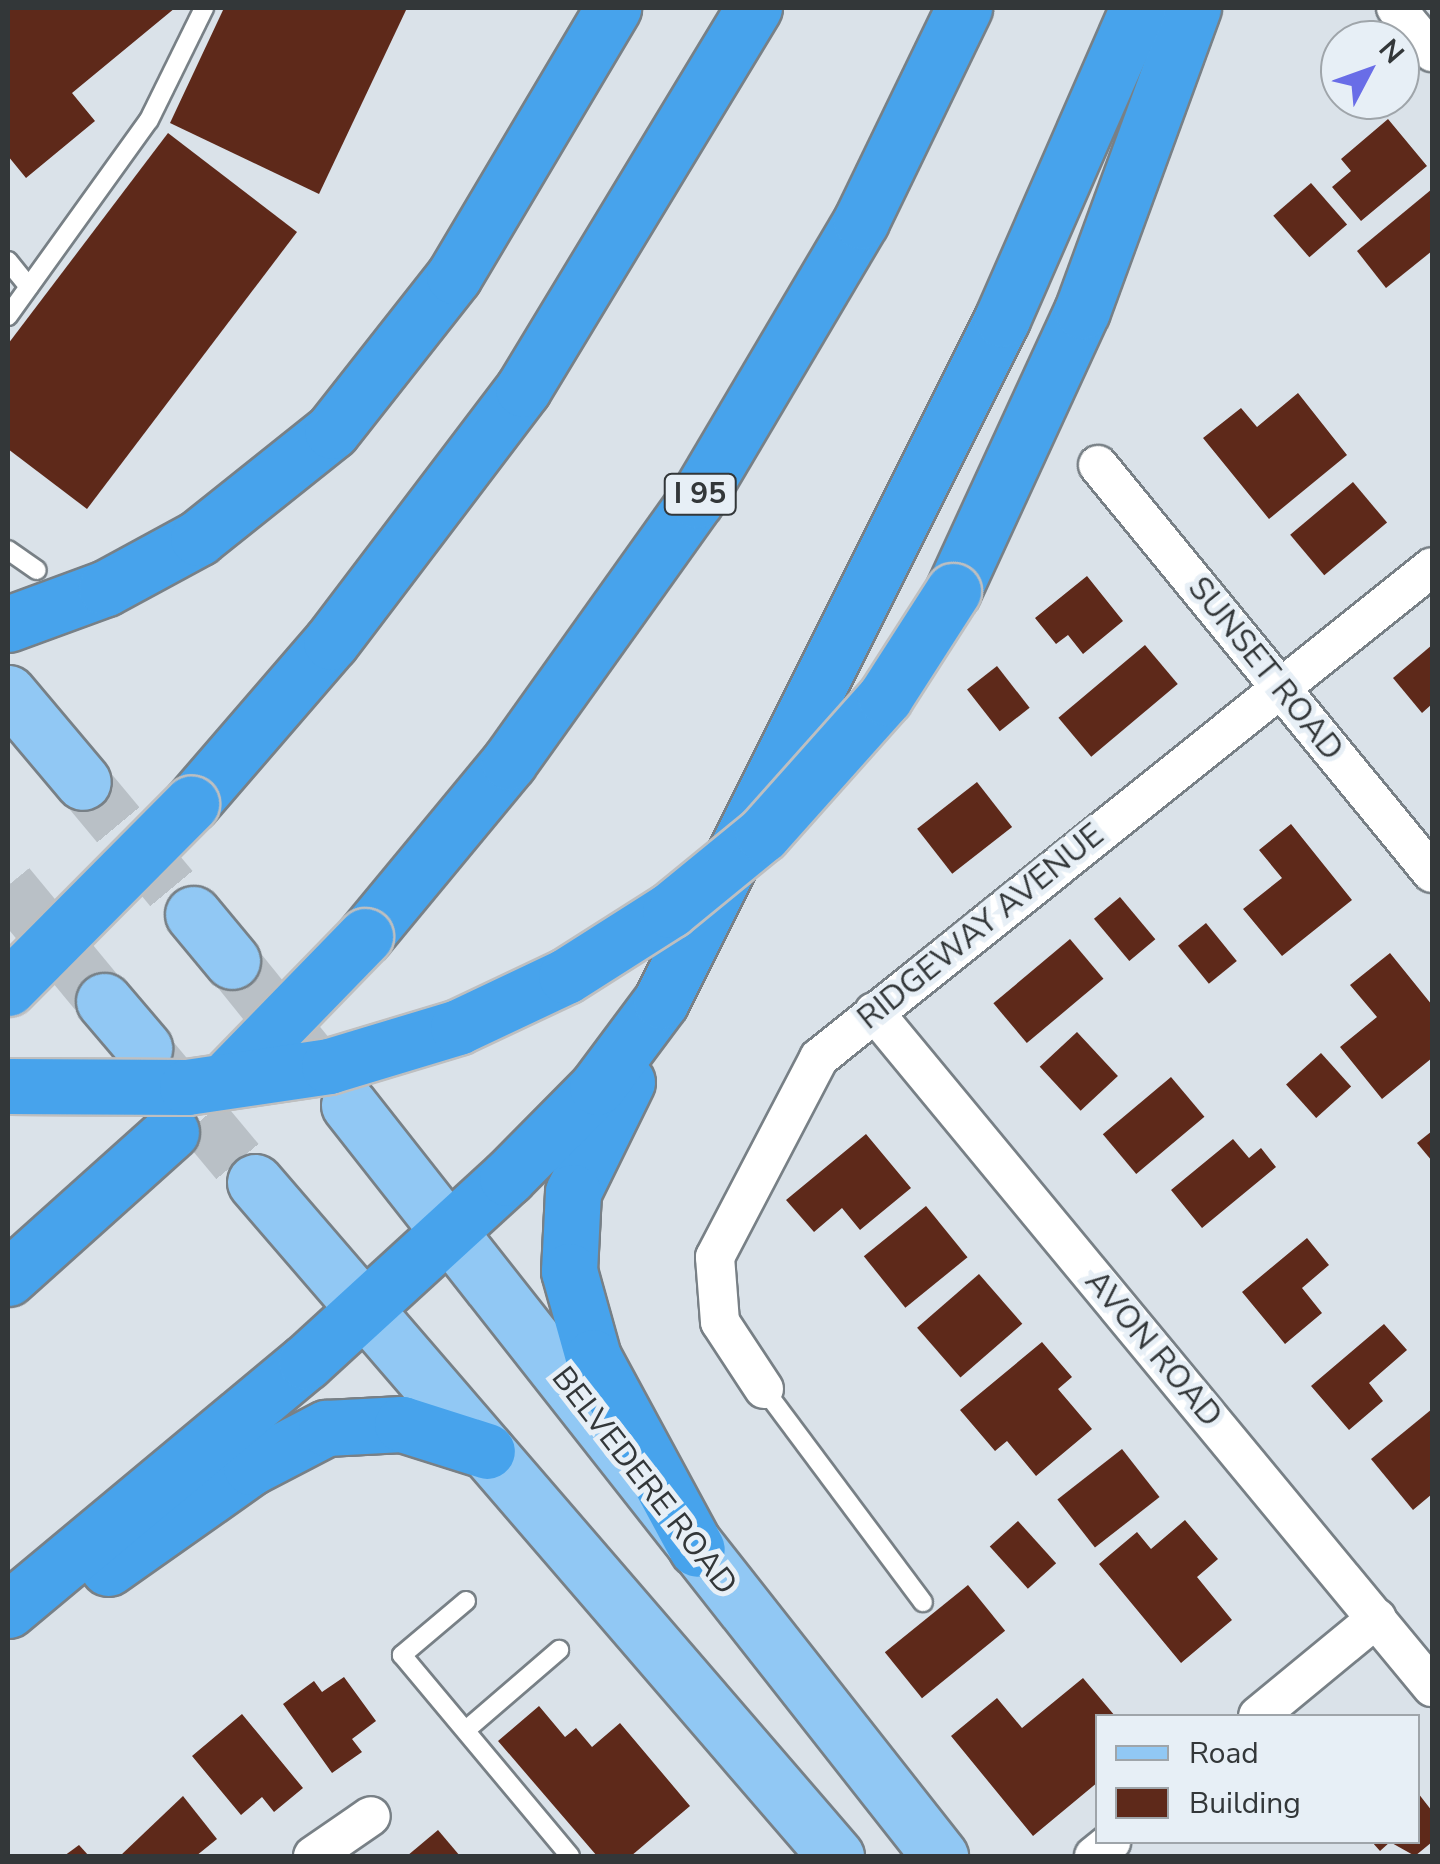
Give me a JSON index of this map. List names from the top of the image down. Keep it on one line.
{"streets":{"highway":["I 95"],"main road":["BELVEDERE ROAD"],"street":["SUNSET ROAD","RIDGEWAY AVENUE","AVON ROAD"]},"crossings":[["SUNSET ROAD","RIDGEWAY AVENUE"],["RIDGEWAY AVENUE","AVON ROAD"]],"legend":["Road","Building"],"north":"top right"}
